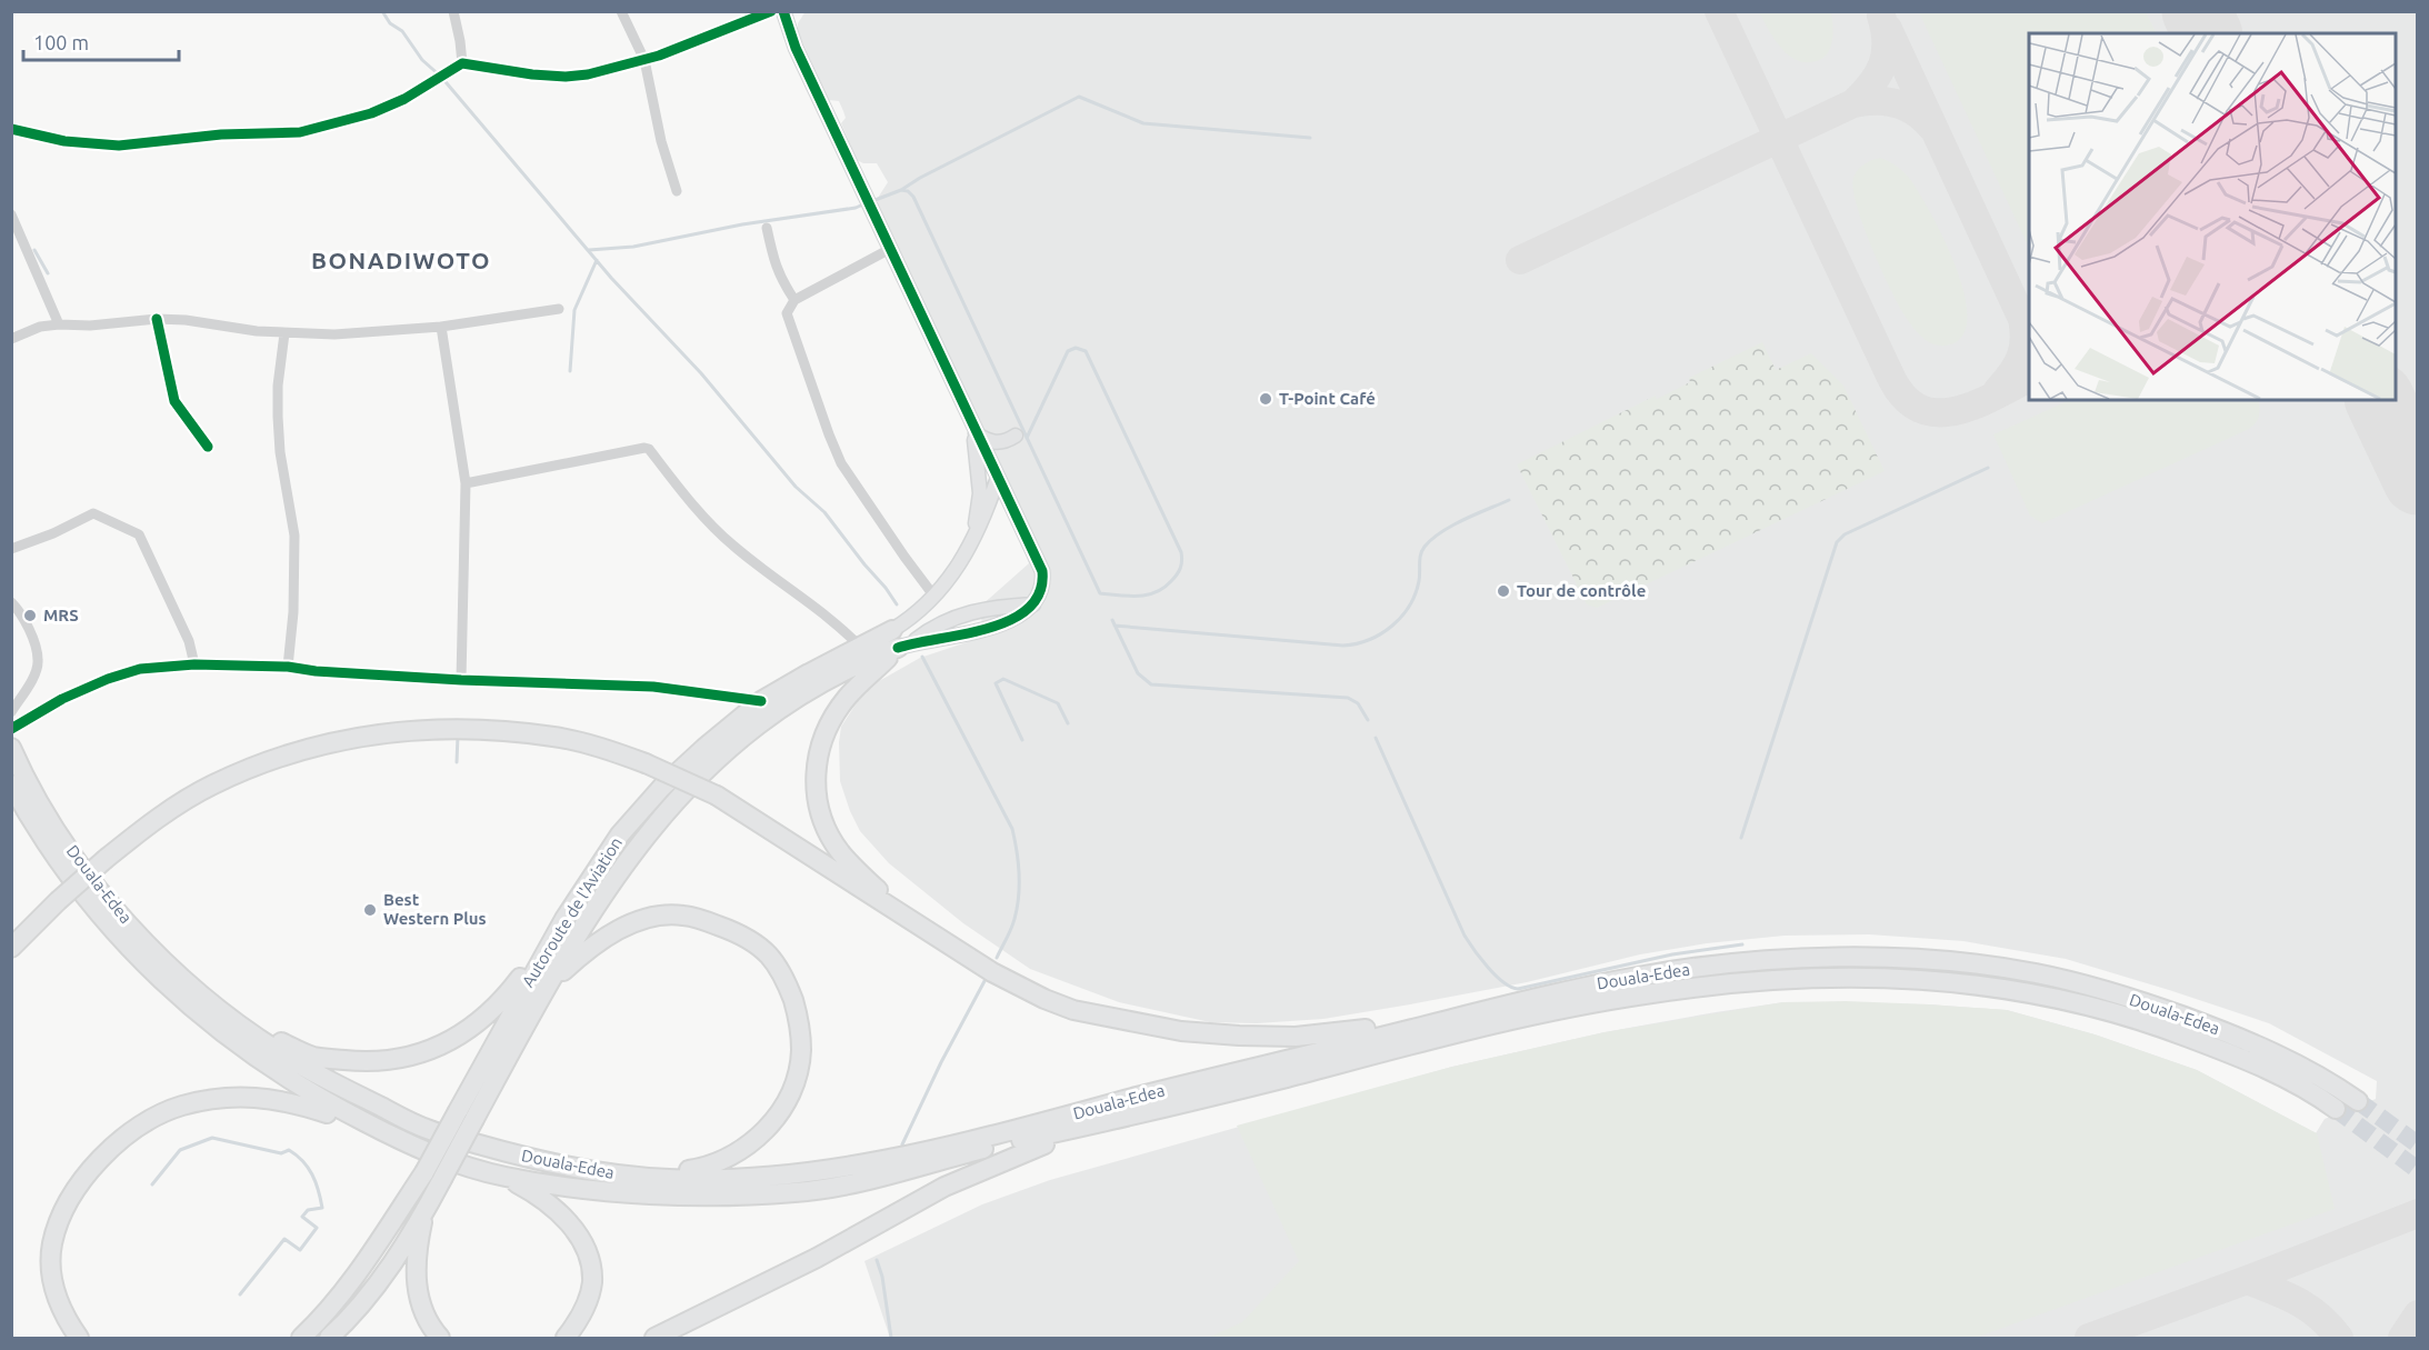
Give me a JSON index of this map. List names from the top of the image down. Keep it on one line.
{"streets":{"highway":["Douala-Edea","Autoroute de l'Aviation"]},"districts":["BONADIWOTO"],"places":["T-Point Café","Tour de contrôle","MRS","Best Western Plus"],"scale_bar":"100 m"}
